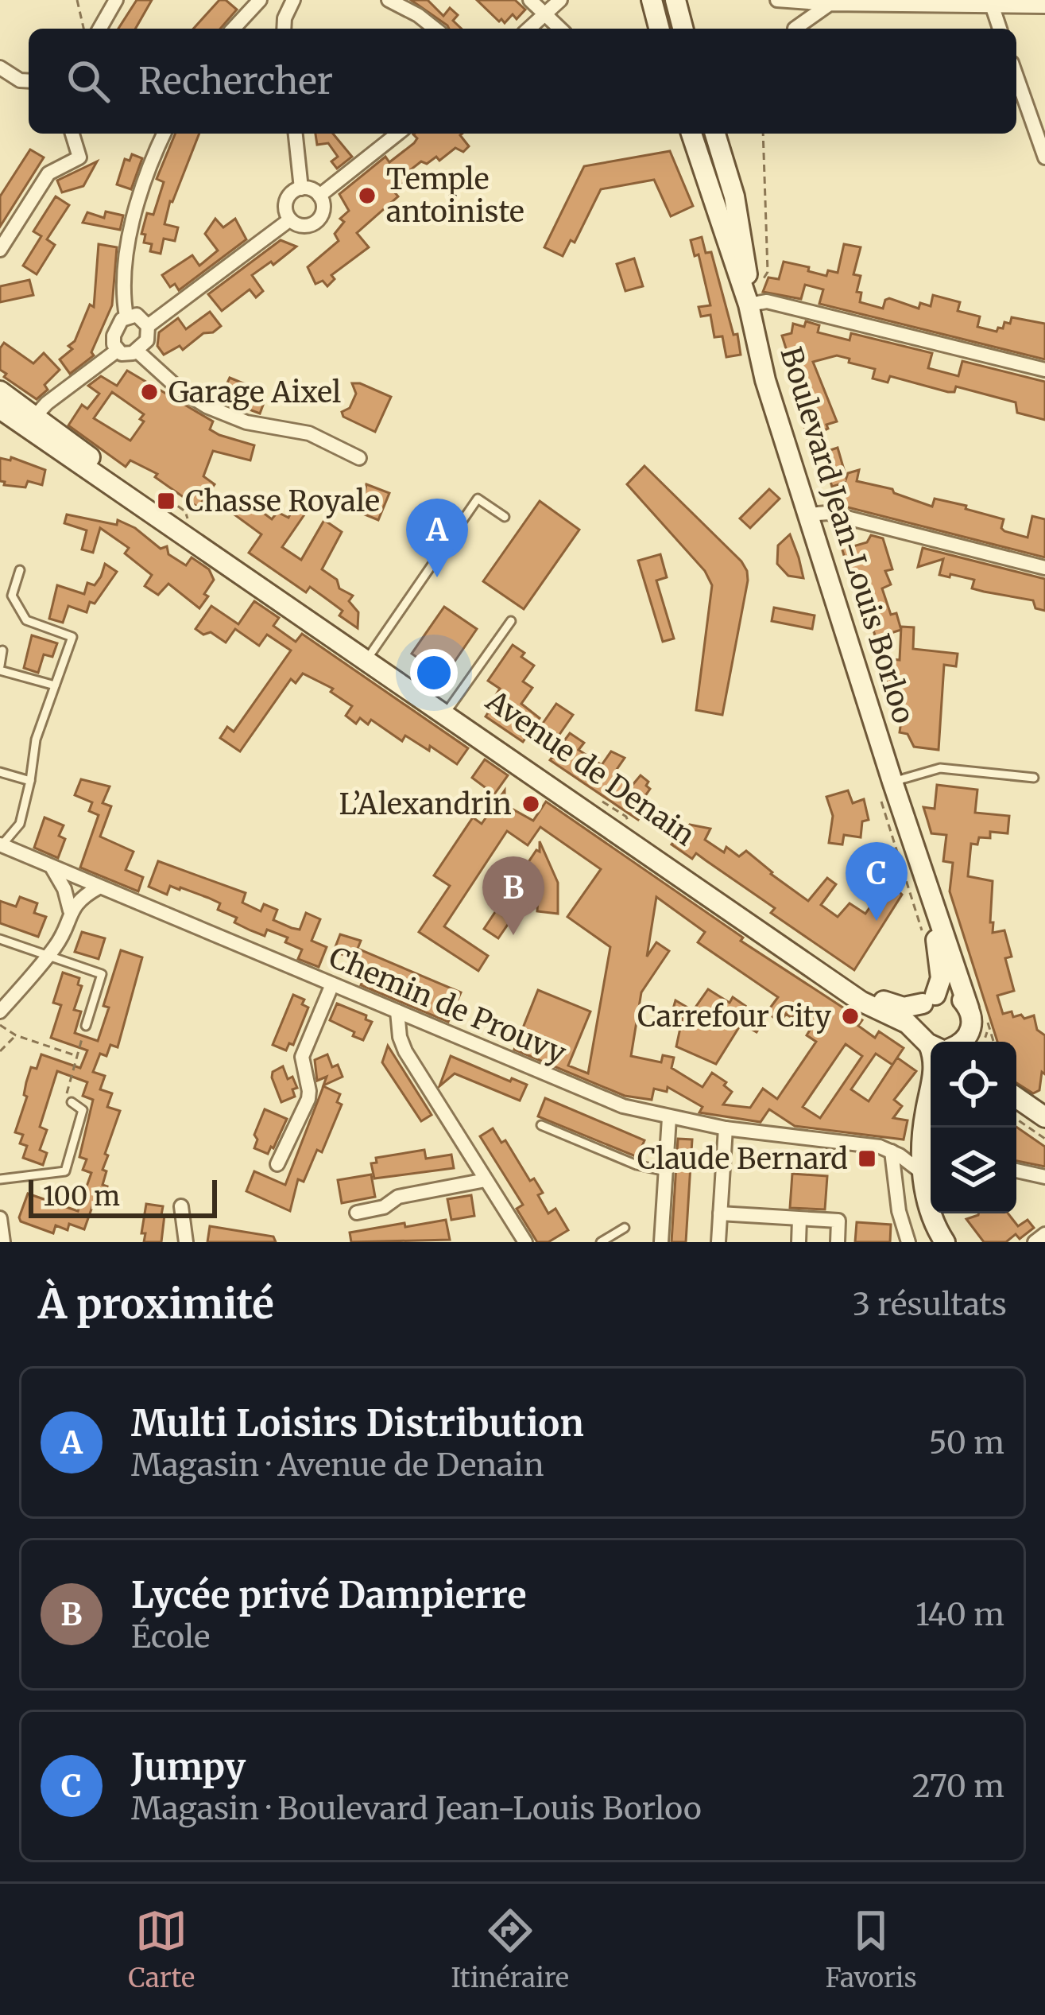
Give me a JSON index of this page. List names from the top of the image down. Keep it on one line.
{"streets":{"main road":["Boulevard Jean-Louis Borloo","Avenue de Denain"],"street":["Chemin de Prouvy"]},"crossings":[["Boulevard Jean-Louis Borloo","Avenue de Denain"]],"places":{"other":["Temple antoiniste","Garage Aixel","L’Alexandrin","Carrefour City"],"transit":["Chasse Royale","Claude Bernard"]},"scale_bar":"100 m","page":{"search":"Rechercher","pins":["A","C","B"],"scale":"100 m","heading":["À proximité","3 résultats"],"list":[{"mark":"A","name":"Multi Loisirs Distribution","note":"Magasin · Avenue de Denain","value":"50 m"},{"mark":"B","name":"Lycée privé Dampierre","note":"École","value":"140 m"},{"mark":"C","name":"Jumpy","note":"Magasin · Boulevard Jean-Louis Borloo","value":"270 m"}],"nav":["Carte","Itinéraire","Favoris"]}}
